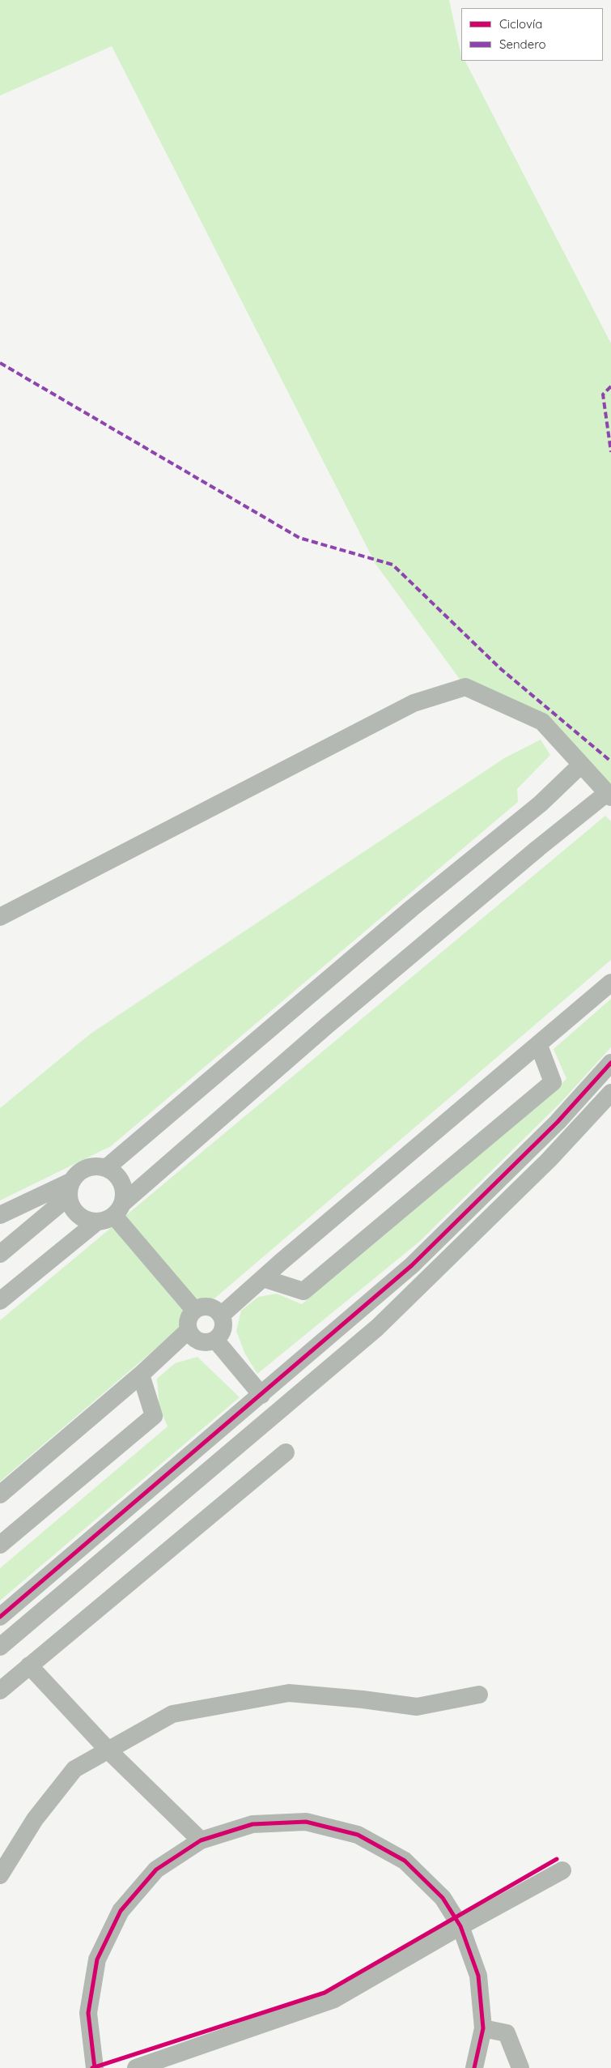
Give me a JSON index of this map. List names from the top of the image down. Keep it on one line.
{"legend":["Ciclovía","Sendero"]}
